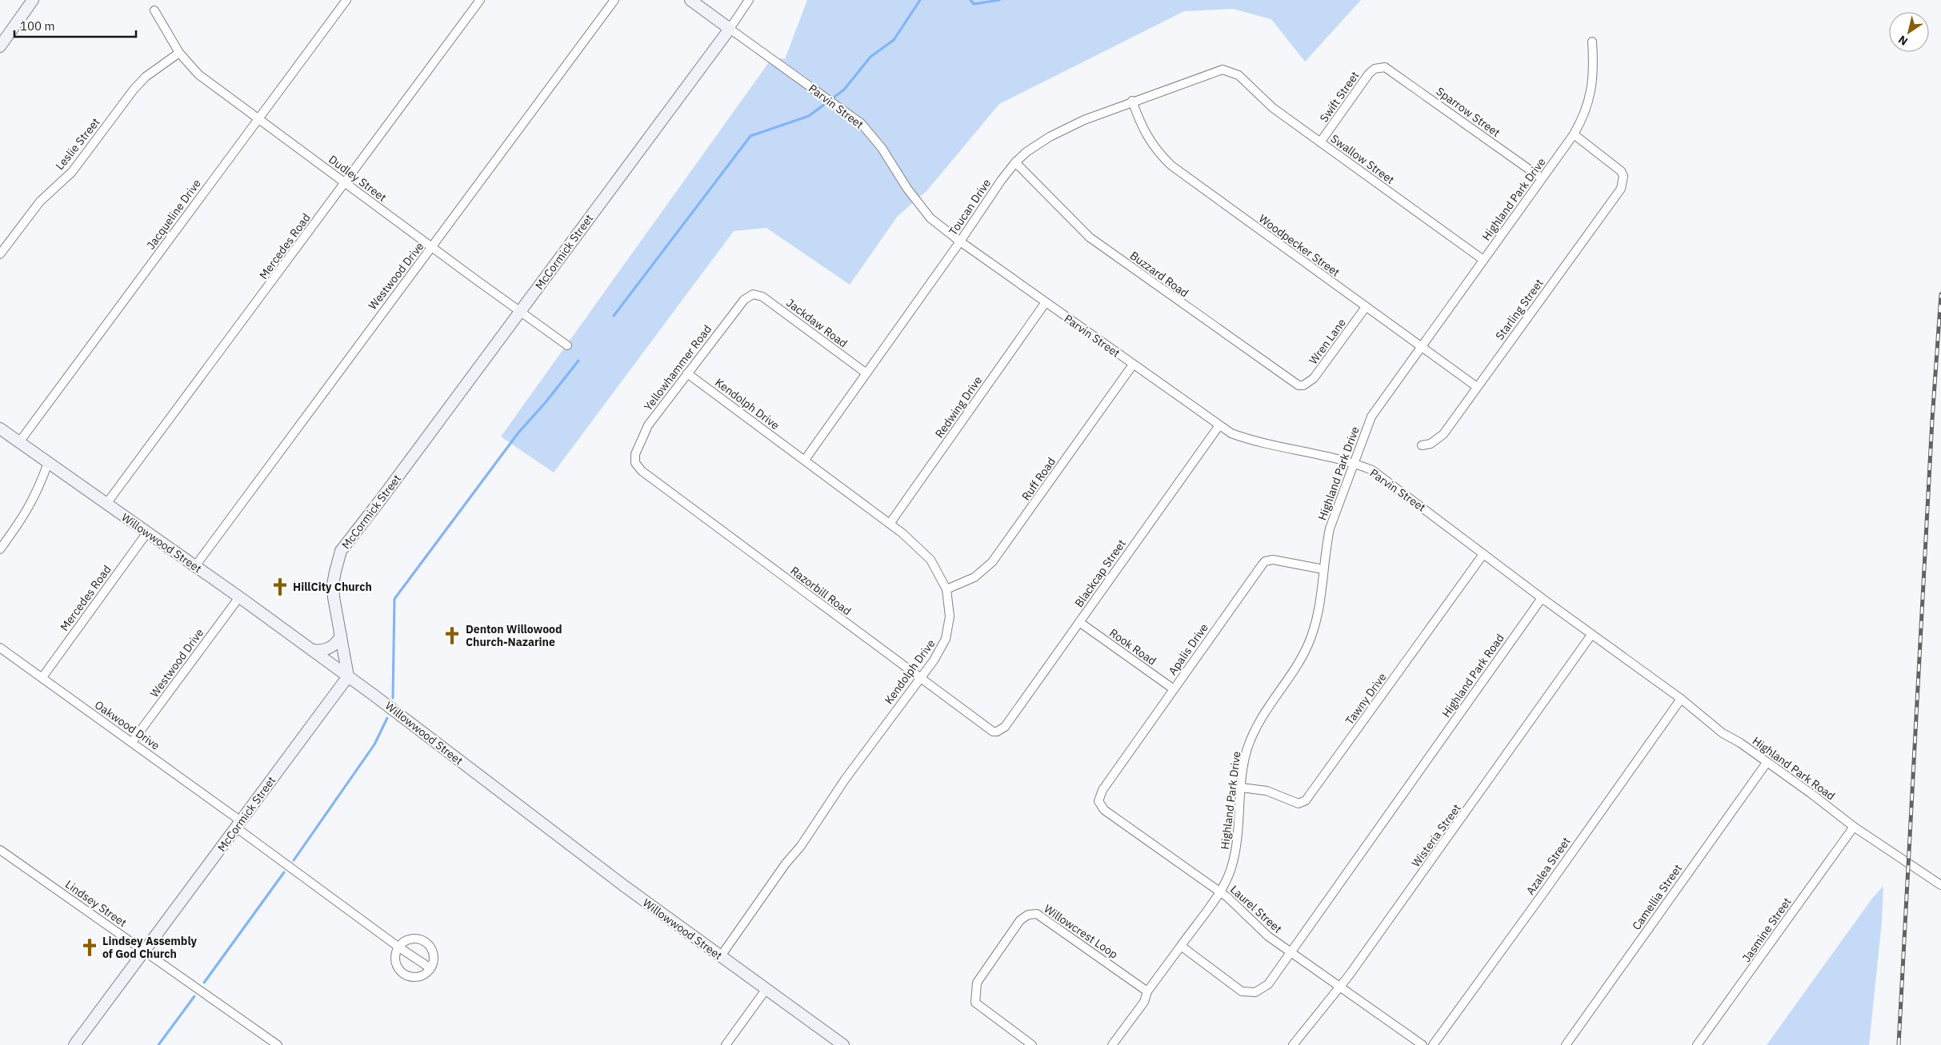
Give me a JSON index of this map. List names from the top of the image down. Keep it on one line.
{"streets":{"street":["Swift Street","Parvin Street","Sparrow Street","Leslie Street","Swallow Street","Dudley Street","Highland Park Drive","Toucan Drive","Jacqueline Drive","Woodpecker Street","Mercedes Road","McCormick Street","Buzzard Road","Westwood Drive","Starling Street","Jackdaw Road","Wren Lane","Yellowhammer Road","Kendolph Drive","Redwing Drive","Ruff Road","Willowwood Street","Blackcap Street","Razorbill Road","Rook Road","Apalis Drive","Highland Park Road","Tawny Drive","Oakwood Drive","Wisteria Street","Azalea Street","Camellia Street","Lindsey Street","Laurel Street","Jasmine Street","Willowcrest Loop"]},"crossings":[["Swift Street","Sparrow Street"],["Swift Street","Swallow Street"],["Parvin Street","Highland Park Drive"],["Parvin Street","Toucan Drive"],["Parvin Street","McCormick Street"],["Parvin Street","Redwing Drive"],["Parvin Street","Ruff Road"],["Parvin Street","Blackcap Street"],["Parvin Street","Highland Park Road"],["Parvin Street","Tawny Drive"],["Sparrow Street","Highland Park Drive"],["Leslie Street","Dudley Street"],["Swallow Street","Highland Park Drive"],["Swallow Street","Toucan Drive"],["Dudley Street","Jacqueline Drive"],["Dudley Street","Mercedes Road"],["Dudley Street","McCormick Street"],["Dudley Street","Westwood Drive"],["Highland Park Drive","Woodpecker Street"],["Highland Park Drive","Starling Street"],["Highland Park Drive","Apalis Drive"],["Highland Park Drive","Highland Park Road"],["Highland Park Drive","Tawny Drive"],["Highland Park Drive","Laurel Street"],["Toucan Drive","Woodpecker Street"],["Toucan Drive","Buzzard Road"],["Toucan Drive","Jackdaw Road"],["Toucan Drive","Kendolph Drive"],["Jacqueline Drive","Willowwood Street"],["Woodpecker Street","Starling Street"],["Woodpecker Street","Wren Lane"],["Mercedes Road","Willowwood Street"],["Mercedes Road","Oakwood Drive"],["McCormick Street","Willowwood Street"],["McCormick Street","Oakwood Drive"],["McCormick Street","Lindsey Street"],["Buzzard Road","Wren Lane"],["Westwood Drive","Willowwood Street"],["Westwood Drive","Oakwood Drive"],["Jackdaw Road","Yellowhammer Road"],["Yellowhammer Road","Kendolph Drive"],["Yellowhammer Road","Razorbill Road"],["Kendolph Drive","Redwing Drive"],["Kendolph Drive","Ruff Road"],["Kendolph Drive","Willowwood Street"],["Kendolph Drive","Razorbill Road"],["Blackcap Street","Razorbill Road"],["Blackcap Street","Rook Road"],["Rook Road","Apalis Drive"],["Apalis Drive","Laurel Street"],["Highland Park Road","Wisteria Street"],["Highland Park Road","Azalea Street"],["Highland Park Road","Camellia Street"],["Highland Park Road","Laurel Street"],["Highland Park Road","Jasmine Street"],["Wisteria Street","Laurel Street"]],"places":{"church":["HillCity Church","Denton Willowood Church-Nazarine","Lindsey Assembly of God Church"]},"scale_bar":"100 m","north":"bottom left"}
